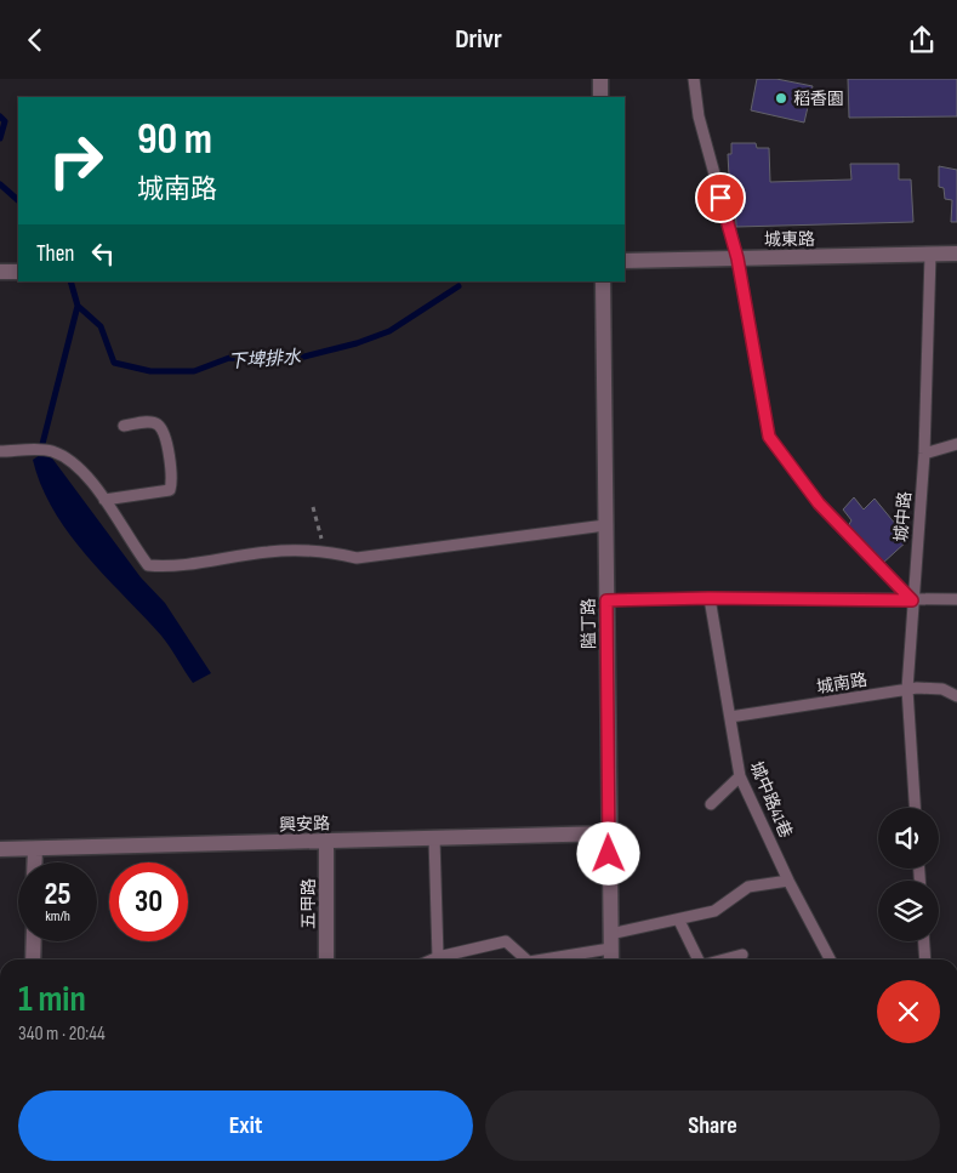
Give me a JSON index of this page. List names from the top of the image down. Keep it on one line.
{"streets":{"street":["城東路","隘丁路","興安路","五甲路"],"lane":["城中路","城南路","城中路41巷"]},"crossings":[["城東路","城中路"],["城中路","城南路"],["隘丁路","興安路"],["城南路","城中路41巷"],["興安路","五甲路"]],"water":["下埤排水"],"places":["稻香園"],"page":{"header":"Drivr","turn":["90 m","城南路"],"then":"Then","speed":"25 km/h","limit":"30","heading":["1 min","340 m · 20:44"],"buttons":["Exit","Share"]}}
